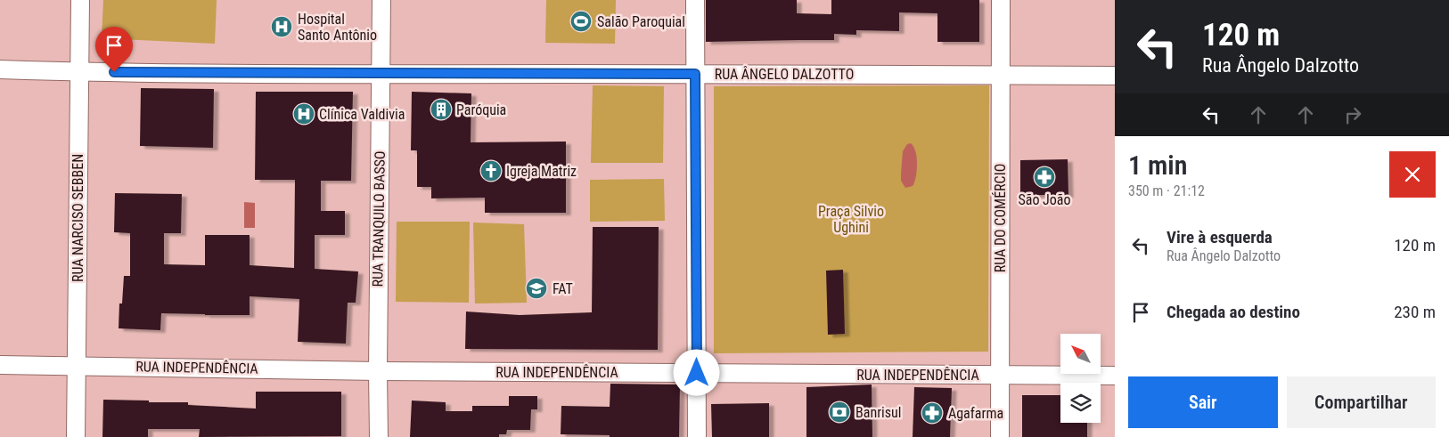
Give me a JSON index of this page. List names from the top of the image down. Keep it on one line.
{"streets":{"street":["RUA ÂNGELO DALZOTTO","RUA NARCISO SEBBEN","RUA DO COMÉRCIO","RUA TRANQUILO BASSO","RUA INDEPENDÊNCIA"]},"crossings":[["RUA ÂNGELO DALZOTTO","RUA NARCISO SEBBEN"],["RUA ÂNGELO DALZOTTO","RUA DO COMÉRCIO"],["RUA ÂNGELO DALZOTTO","RUA TRANQUILO BASSO"],["RUA NARCISO SEBBEN","RUA INDEPENDÊNCIA"],["RUA DO COMÉRCIO","RUA INDEPENDÊNCIA"],["RUA TRANQUILO BASSO","RUA INDEPENDÊNCIA"]],"parks":["Praça Silvio Ughini"],"places":{"sports":["Salão Paroquial"],"hospital":["Hospital Santo Antônio","Clínica Valdivia"],"building":["Paróquia"],"church":["Igreja Matriz"],"pharmacy":["São João","Agafarma"],"school or university":["FAT"],"bank":["Banrisul"]},"north":"top left","page":{"turn":["120 m","Rua Ângelo Dalzotto"],"heading":["1 min","350 m · 21:12"],"list":[{"name":"Vire à esquerda","note":"Rua Ângelo Dalzotto","value":"120 m"},{"name":"Chegada ao destino","value":"230 m"}],"buttons":["Sair","Compartilhar"]}}
